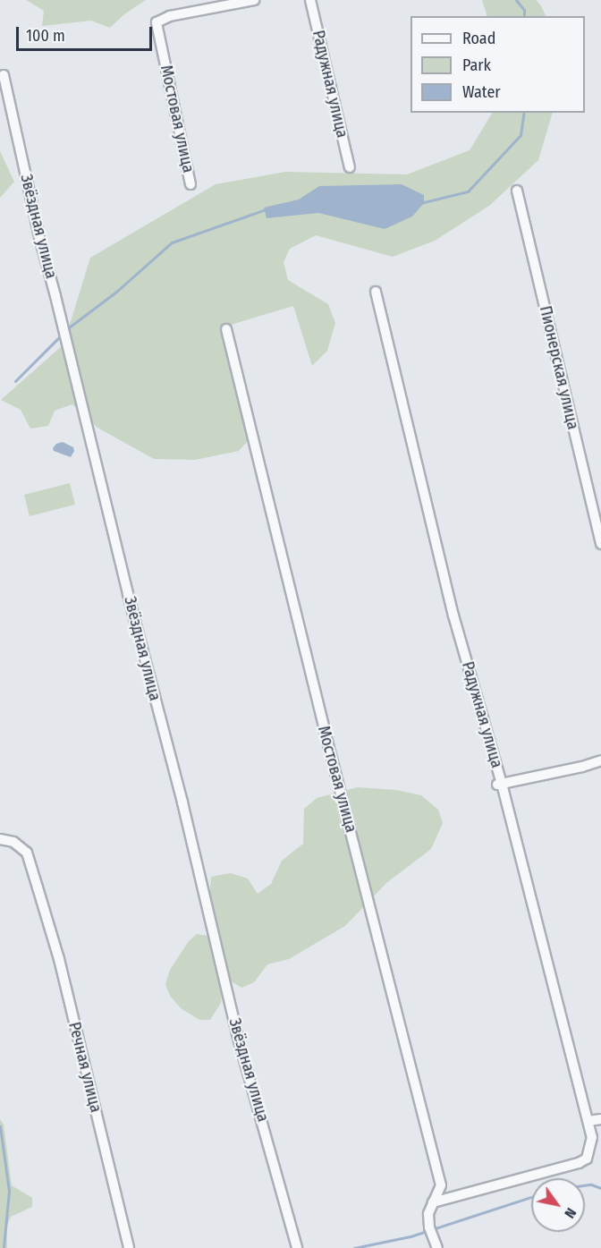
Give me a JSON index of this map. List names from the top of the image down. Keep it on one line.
{"streets":{"street":["Радужная улица","Мостовая улица","Звёздная улица","Пионерская улица","Речная улица"]},"crossings":[["Радужная улица","Мостовая улица"]],"legend":["Road","Park","Water"],"scale_bar":"100 m","north":"bottom right"}
